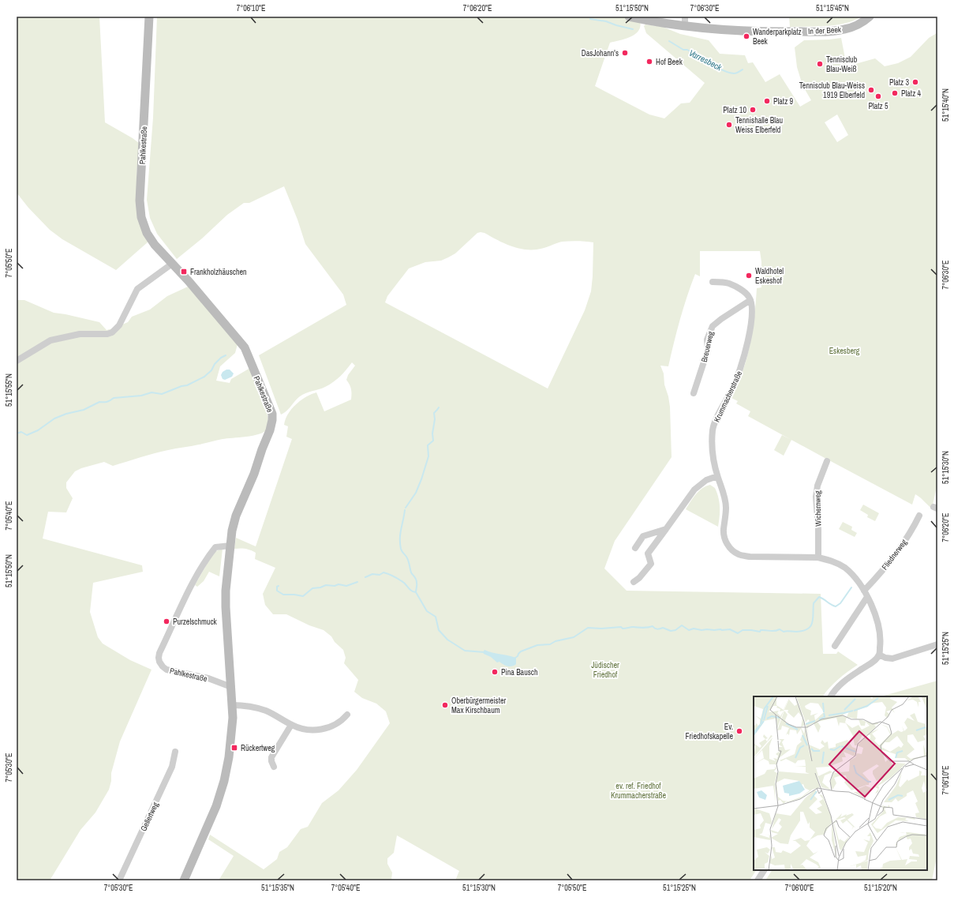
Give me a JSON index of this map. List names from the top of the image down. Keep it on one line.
{"streets":{"street":["In der Beek","Pahlkestraße","Breuerweg","Krummacherstraße","Wichernweg","Fliednerweg","Gellertweg"]},"crossings":[["Breuerweg","Krummacherstraße"],["Krummacherstraße","Wichernweg"],["Krummacherstraße","Fliednerweg"]],"water":["Varresbeck"],"parks":["Eskesberg","Jüdischer Friedhof","ev. ref. Friedhof Krummacherstraße"],"places":{"other":["Wanderparkplatz Beek","DasJohann's","Hof Beek","Tennisclub Blau-Weiß","Platz 3","Tennisclub Blau-Weiss 1919 Elberfeld","Platz 4","Platz 5","Platz 9","Platz 10","Tennishalle Blau Weiss Elberfeld","Waldhotel Eskeshof","Purzelschmuck","Pina Bausch","Oberbürgermeister Max Kirschbaum","Ev. Friedhofskapelle"],"transit":["Frankholzhäuschen","Rückertweg"]},"coordinates":["7°06'10\"E","7°06'20\"E","51°15'50\"N","7°06'30\"E","51°15'45\"N","51°15'40\"N","7°05'50\"E","51°15'55\"N","51°15'30\"N","7°05'40\"E","51°15'25\"N","7°05'30\"E","51°15'35\"N","7°06'00\"E","51°15'20\"N"]}
